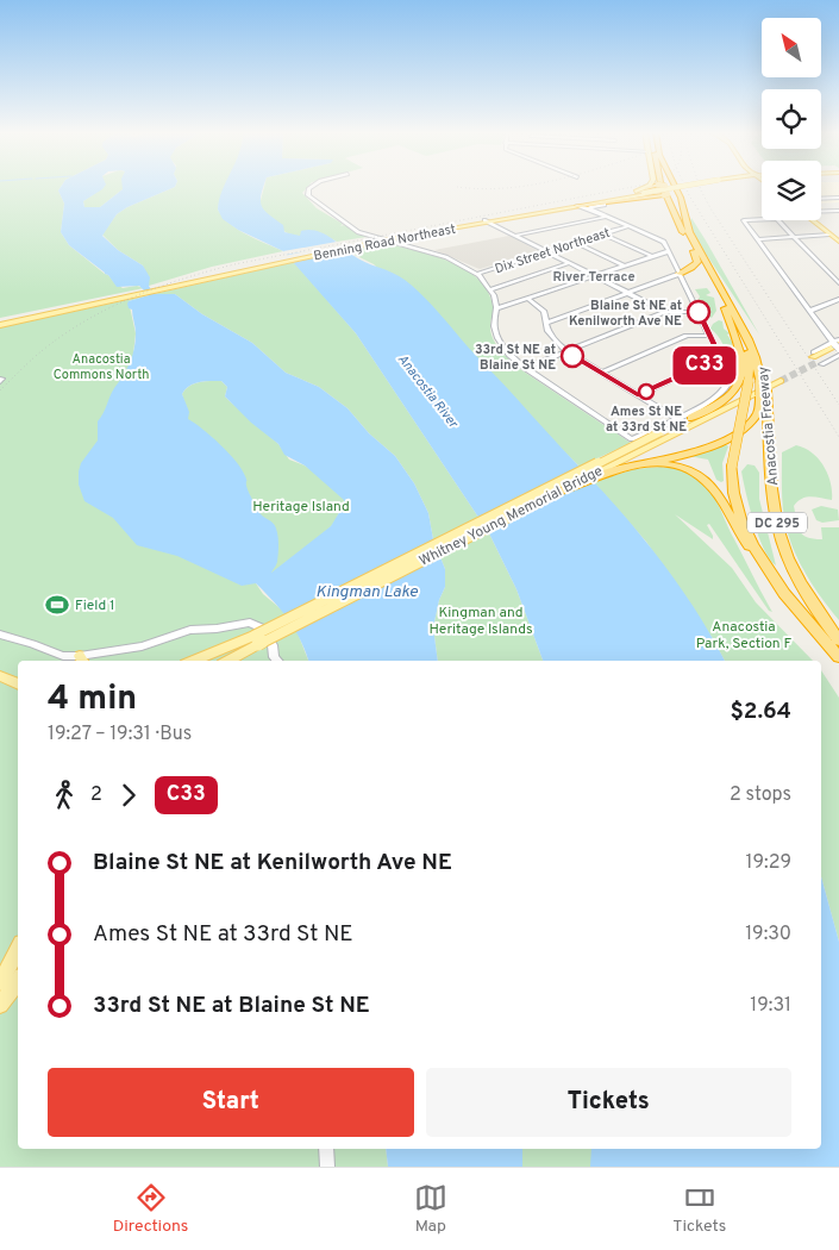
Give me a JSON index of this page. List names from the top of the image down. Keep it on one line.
{"streets":{"highway":["Anacostia Freeway","DC 295"],"main road":["Benning Road Northeast","Whitney Young Memorial Bridge"],"street":["Dix Street Northeast"]},"crossings":[["Anacostia Freeway","DC 295"]],"districts":["River Terrace"],"water":["Anacostia River","Kingman Lake"],"parks":["Anacostia Commons North","Heritage Island","Kingman and Heritage Islands","Anacostia Park, Section F"],"places":{"other":["Blaine St NE at Kenilworth Ave NE","33rd St NE at Blaine St NE","Ames St NE at 33rd St NE"],"sports":["Field 1"]},"lines":["bus line C33"],"north":"top left","page":{"on_map":"C33","heading":["4 min","19:27 – 19:31 · Bus","$2.64"],"legs":["2","C33","2 stops"],"list":[{"name":"Blaine St NE at Kenilworth Ave NE","value":"19:29"},{"name":"Ames St NE at 33rd St NE","value":"19:30"},{"name":"33rd St NE at Blaine St NE","value":"19:31"}],"buttons":["Start","Tickets"],"tabs":["Directions","Map","Tickets"]}}
